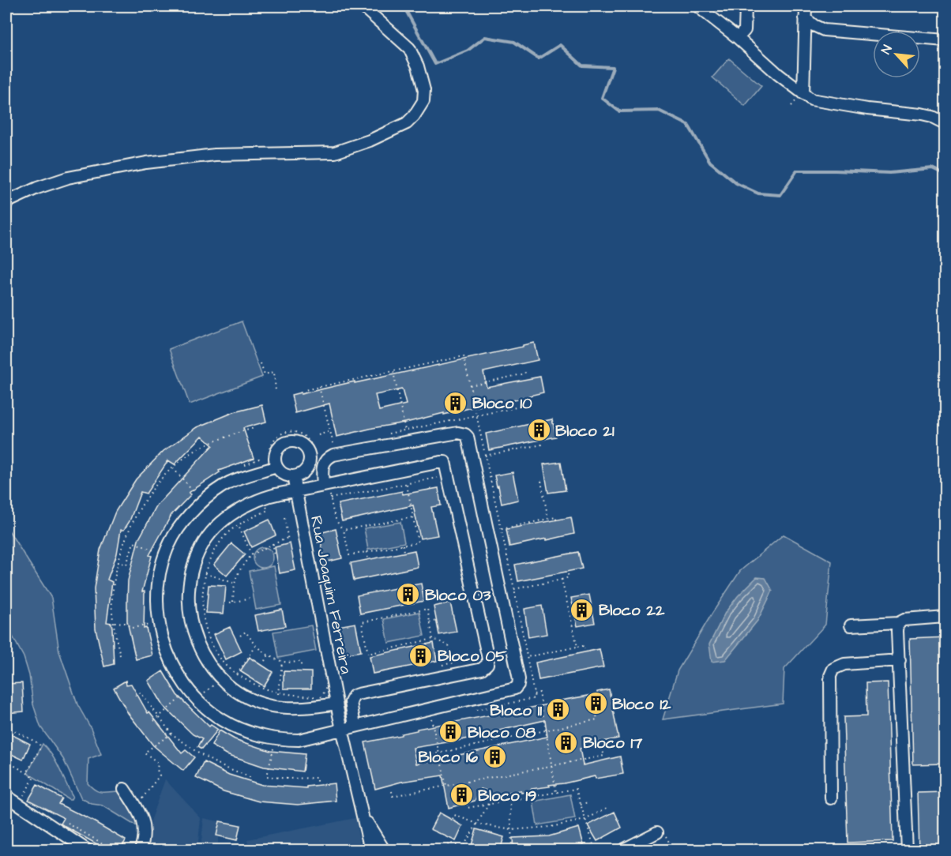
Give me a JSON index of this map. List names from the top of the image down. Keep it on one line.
{"streets":{"street":["Rua Joaquim Ferreira"]},"places":{"building":["Bloco 10","Bloco 21","Bloco 03","Bloco 22","Bloco 05","Bloco 12","Bloco 11","Bloco 08","Bloco 17","Bloco 16","Bloco 19"]},"north":"top left"}
